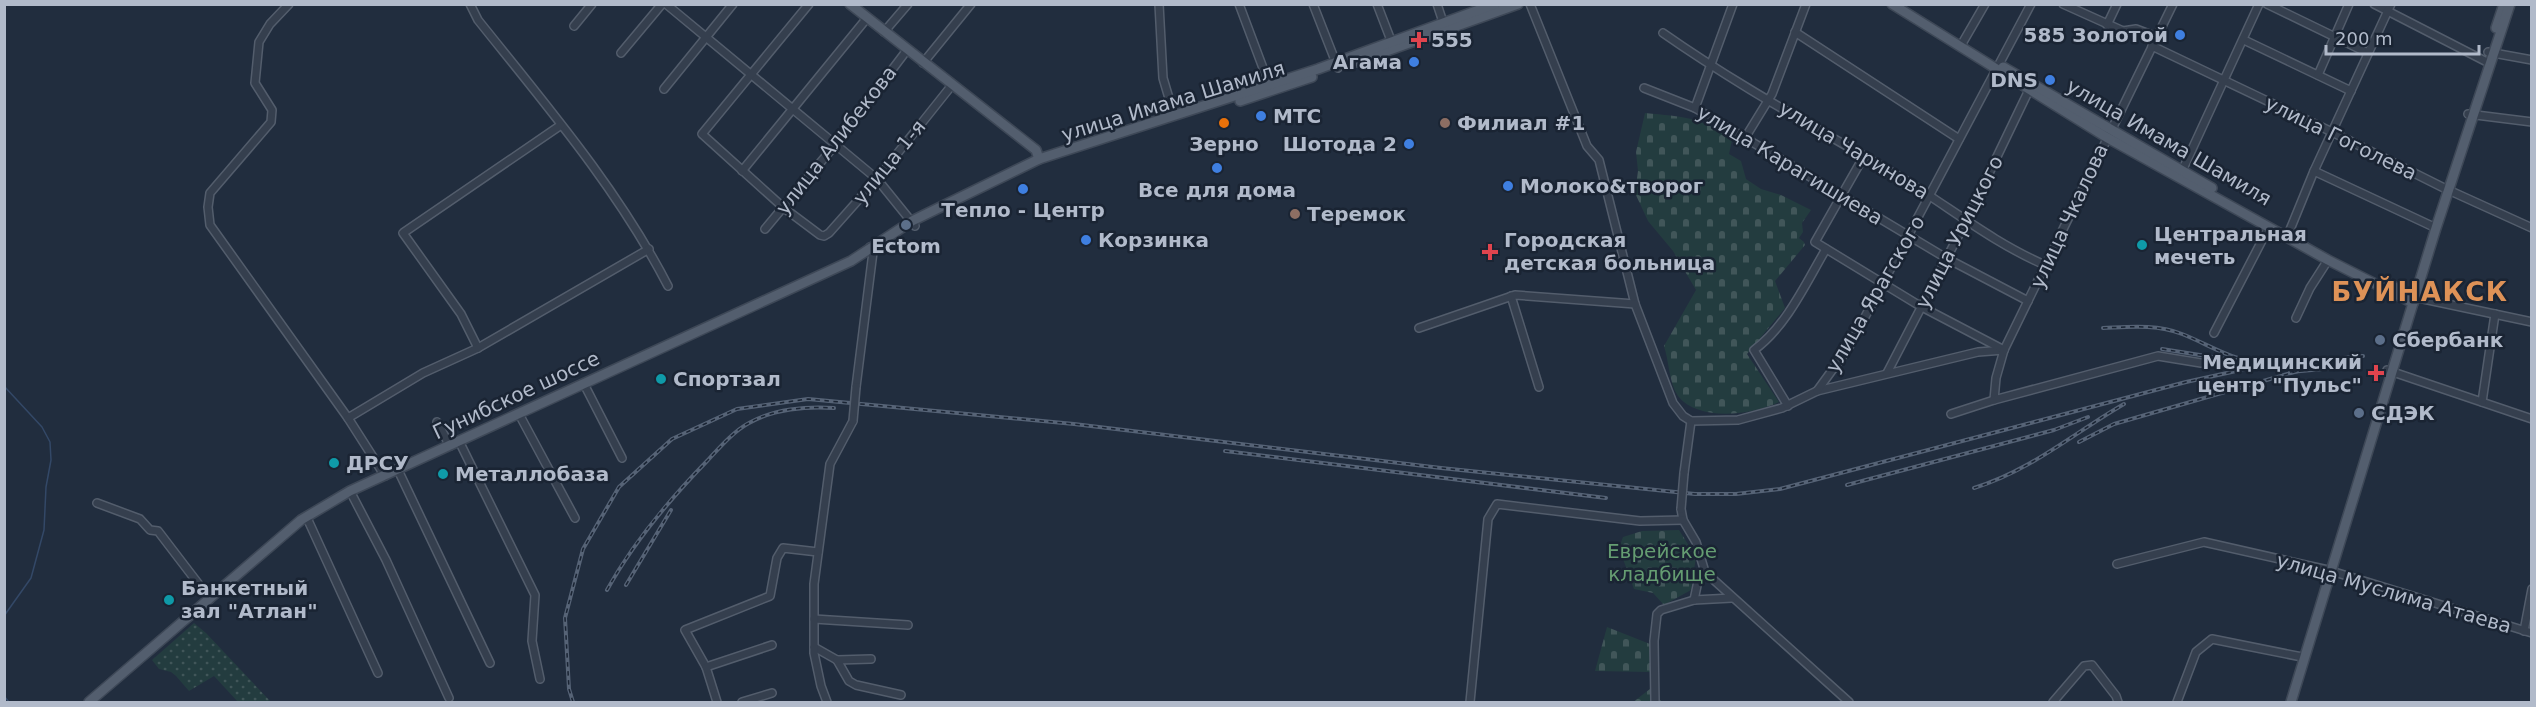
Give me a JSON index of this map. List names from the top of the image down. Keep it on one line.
{"streets":{"main road":["улица Имама Шамиля","Гунибское шоссе"],"street":["улица Гоголева","улица Алибекова","улица Чаринова","улица 1-я","улица Карагишиева","улица Чкалова","улица Урицкого","улица Ярагского","улица Муслима Атаева"]},"crossings":[["улица Имама Шамиля","улица Чкалова"],["улица Имама Шамиля","улица Урицкого"],["улица Имама Шамиля","улица Ярагского"],["улица Имама Шамиля","Гунибское шоссе"],["улица Гоголева","улица Чкалова"],["улица Алибекова","улица 1-я"],["улица Чаринова","улица Чкалова"],["улица Чаринова","улица Урицкого"],["улица Чаринова","улица Ярагского"],["улица Карагишиева","улица Чкалова"],["улица Карагишиева","улица Урицкого"],["улица Карагишиева","улица Ярагского"]],"districts":["БУЙНАКСК"],"parks":["Еврейское кладбище"],"places":{"other":["585 Золотой","Агама","DNS","МТС","Зерно","Филиал #1","Шотода 2","Все для дома","Молоко&творог","Тепло - Центр","Теремок","Ectom","Корзинка","Центральная мечеть","Сбербанк","Спортзал","СДЭК","ДРСУ","Металлобаза","Банкетный зал \"Атлан\""],"health":["555","Городская детская больница","Медицинский центр \"Пульс\""]},"scale_bar":"200 m"}
